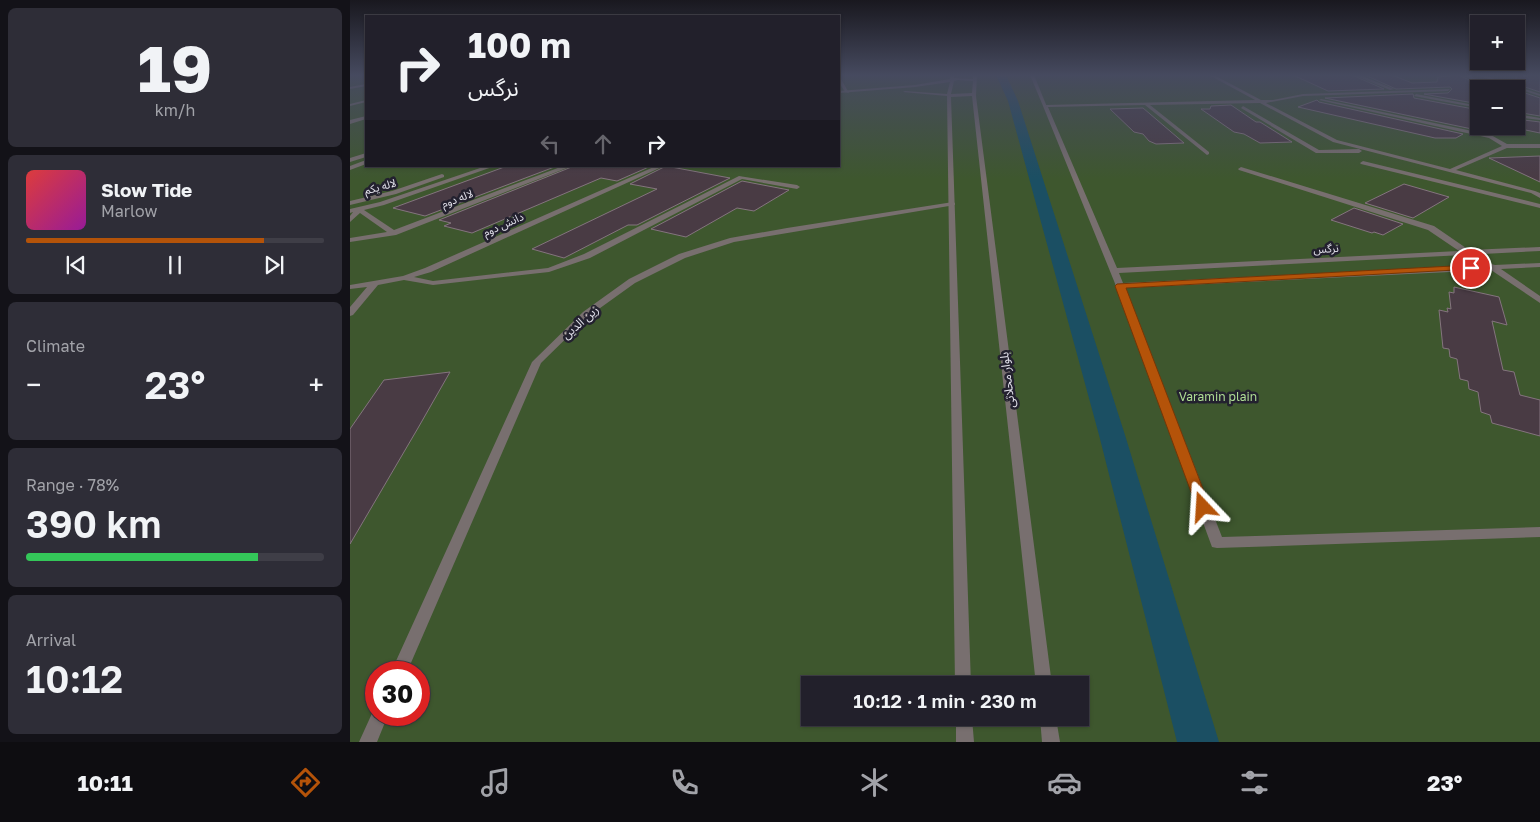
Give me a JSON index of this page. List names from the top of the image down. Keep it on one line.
{"streets":{"street":["لاله یکم","لاله دوم","دانش دوم","نرگس","زین الدین","بلوار محلاتی"]},"parks":["Varamin plain"],"page":{"tile":[["19","km/h"],"Climate",["Range · 78%","390 km"],["Arrival","10:12"]],"map_buttons":["+","−"],"turn":["100 m","نرگس"],"song":["Slow Tide","Marlow"],"heat":["−","23°","+"],"limit":"30","trip":"10:12 · 1 min · 230 m","tabs":["10:11","23°"]}}
